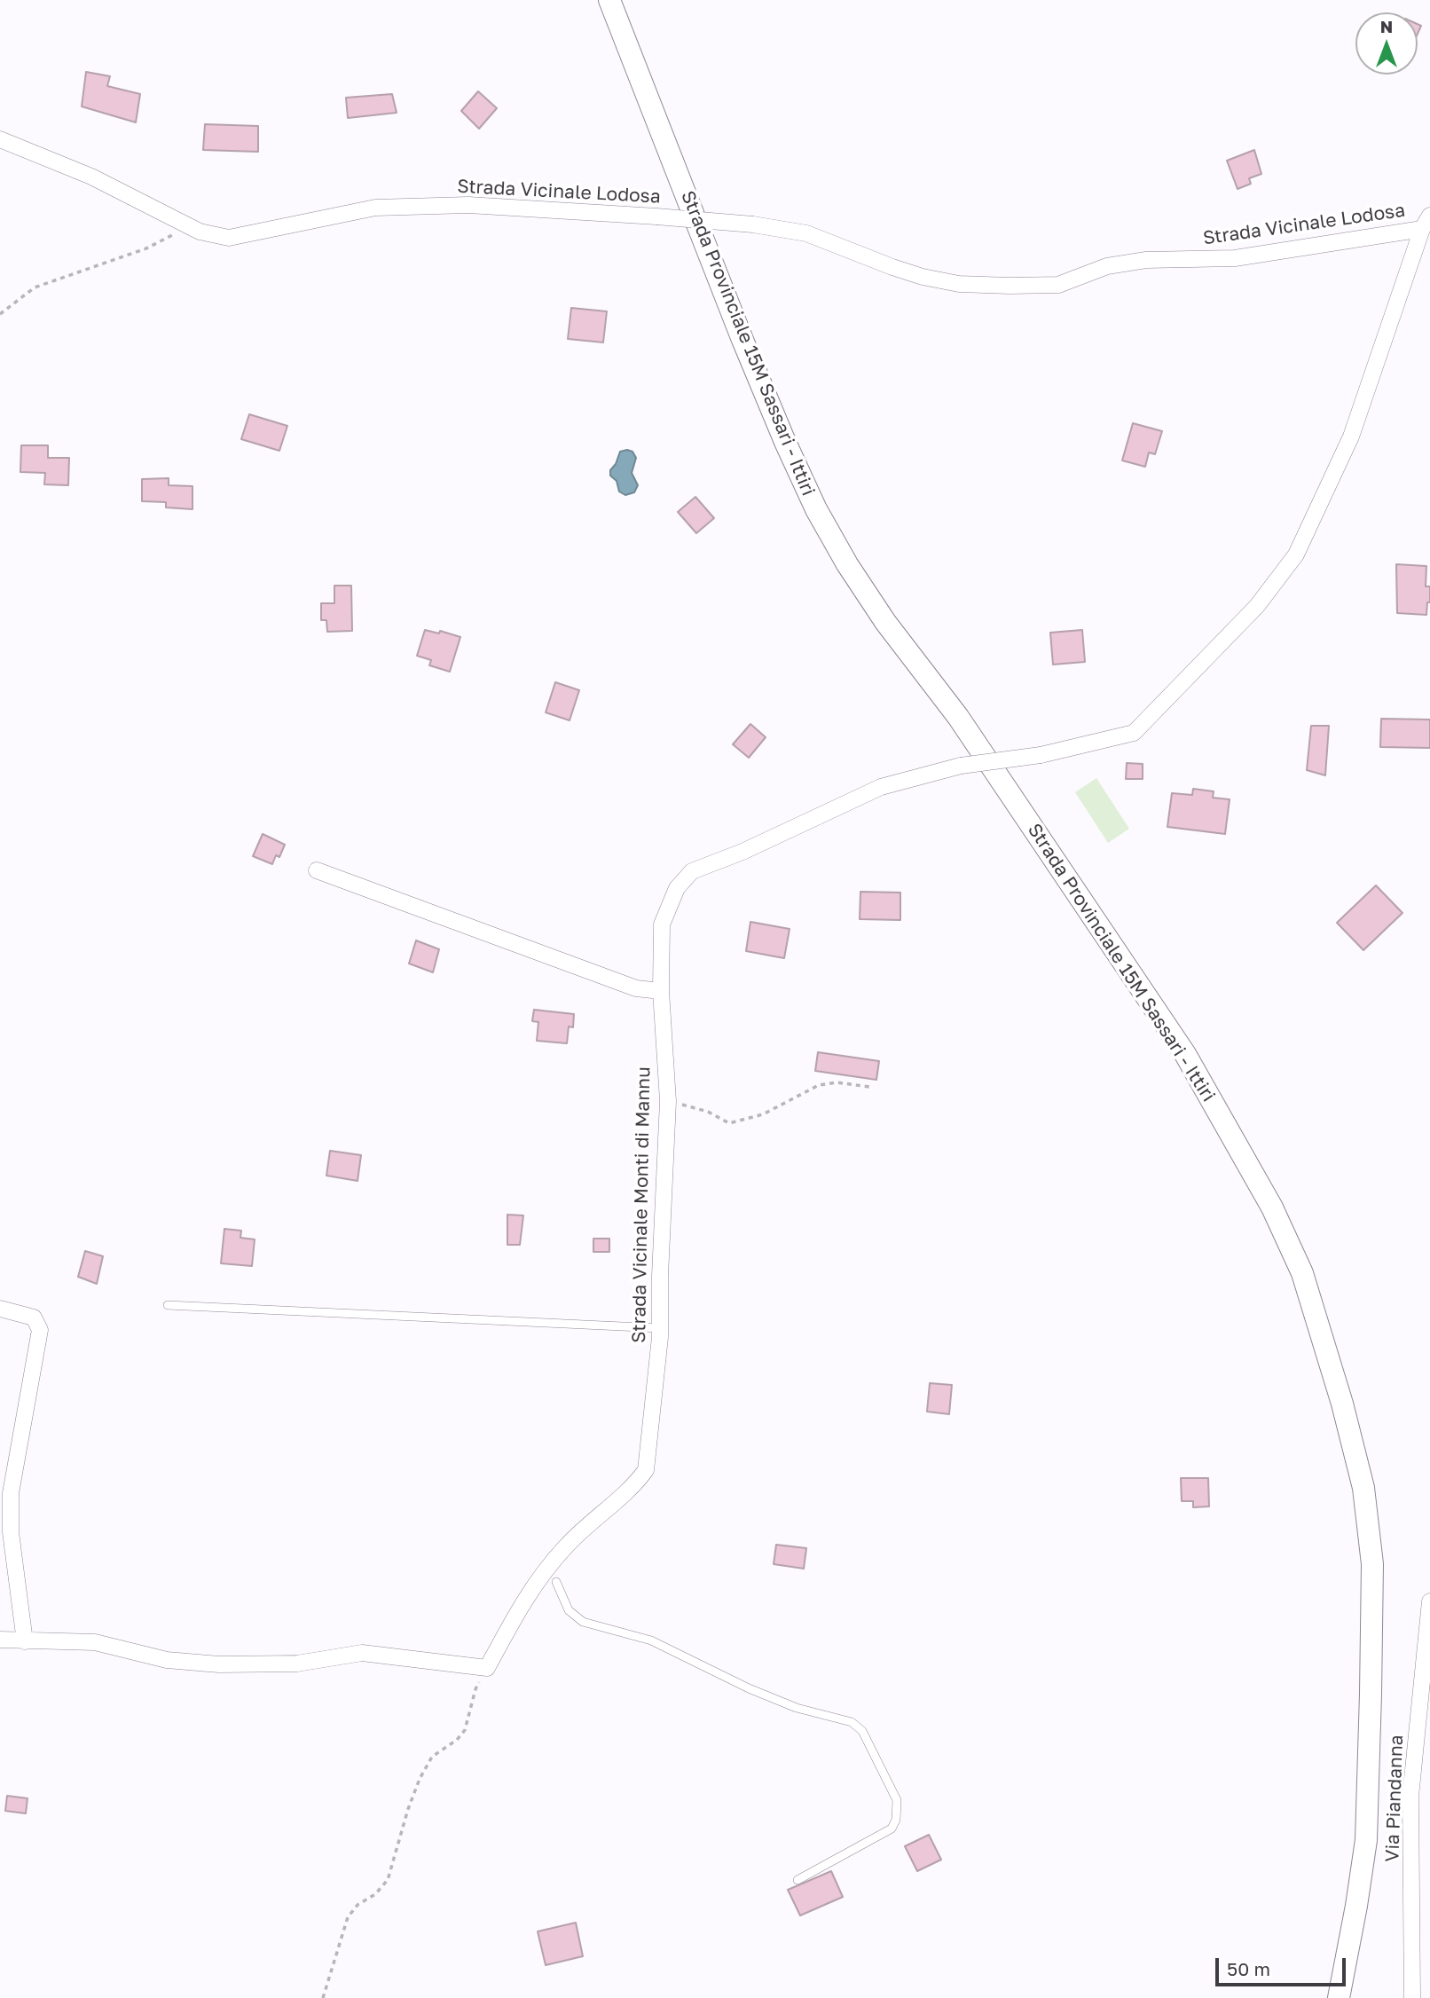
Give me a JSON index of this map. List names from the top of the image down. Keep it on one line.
{"streets":{"main road":["Strada Provinciale 15M Sassari - Ittiri"],"street":["Strada Vicinale Lodosa","Strada Vicinale Monti di Mannu","Via Piandanna"]},"crossings":[["Strada Vicinale Lodosa","Strada Vicinale Monti di Mannu"]],"scale_bar":"50 m","north":"top"}
